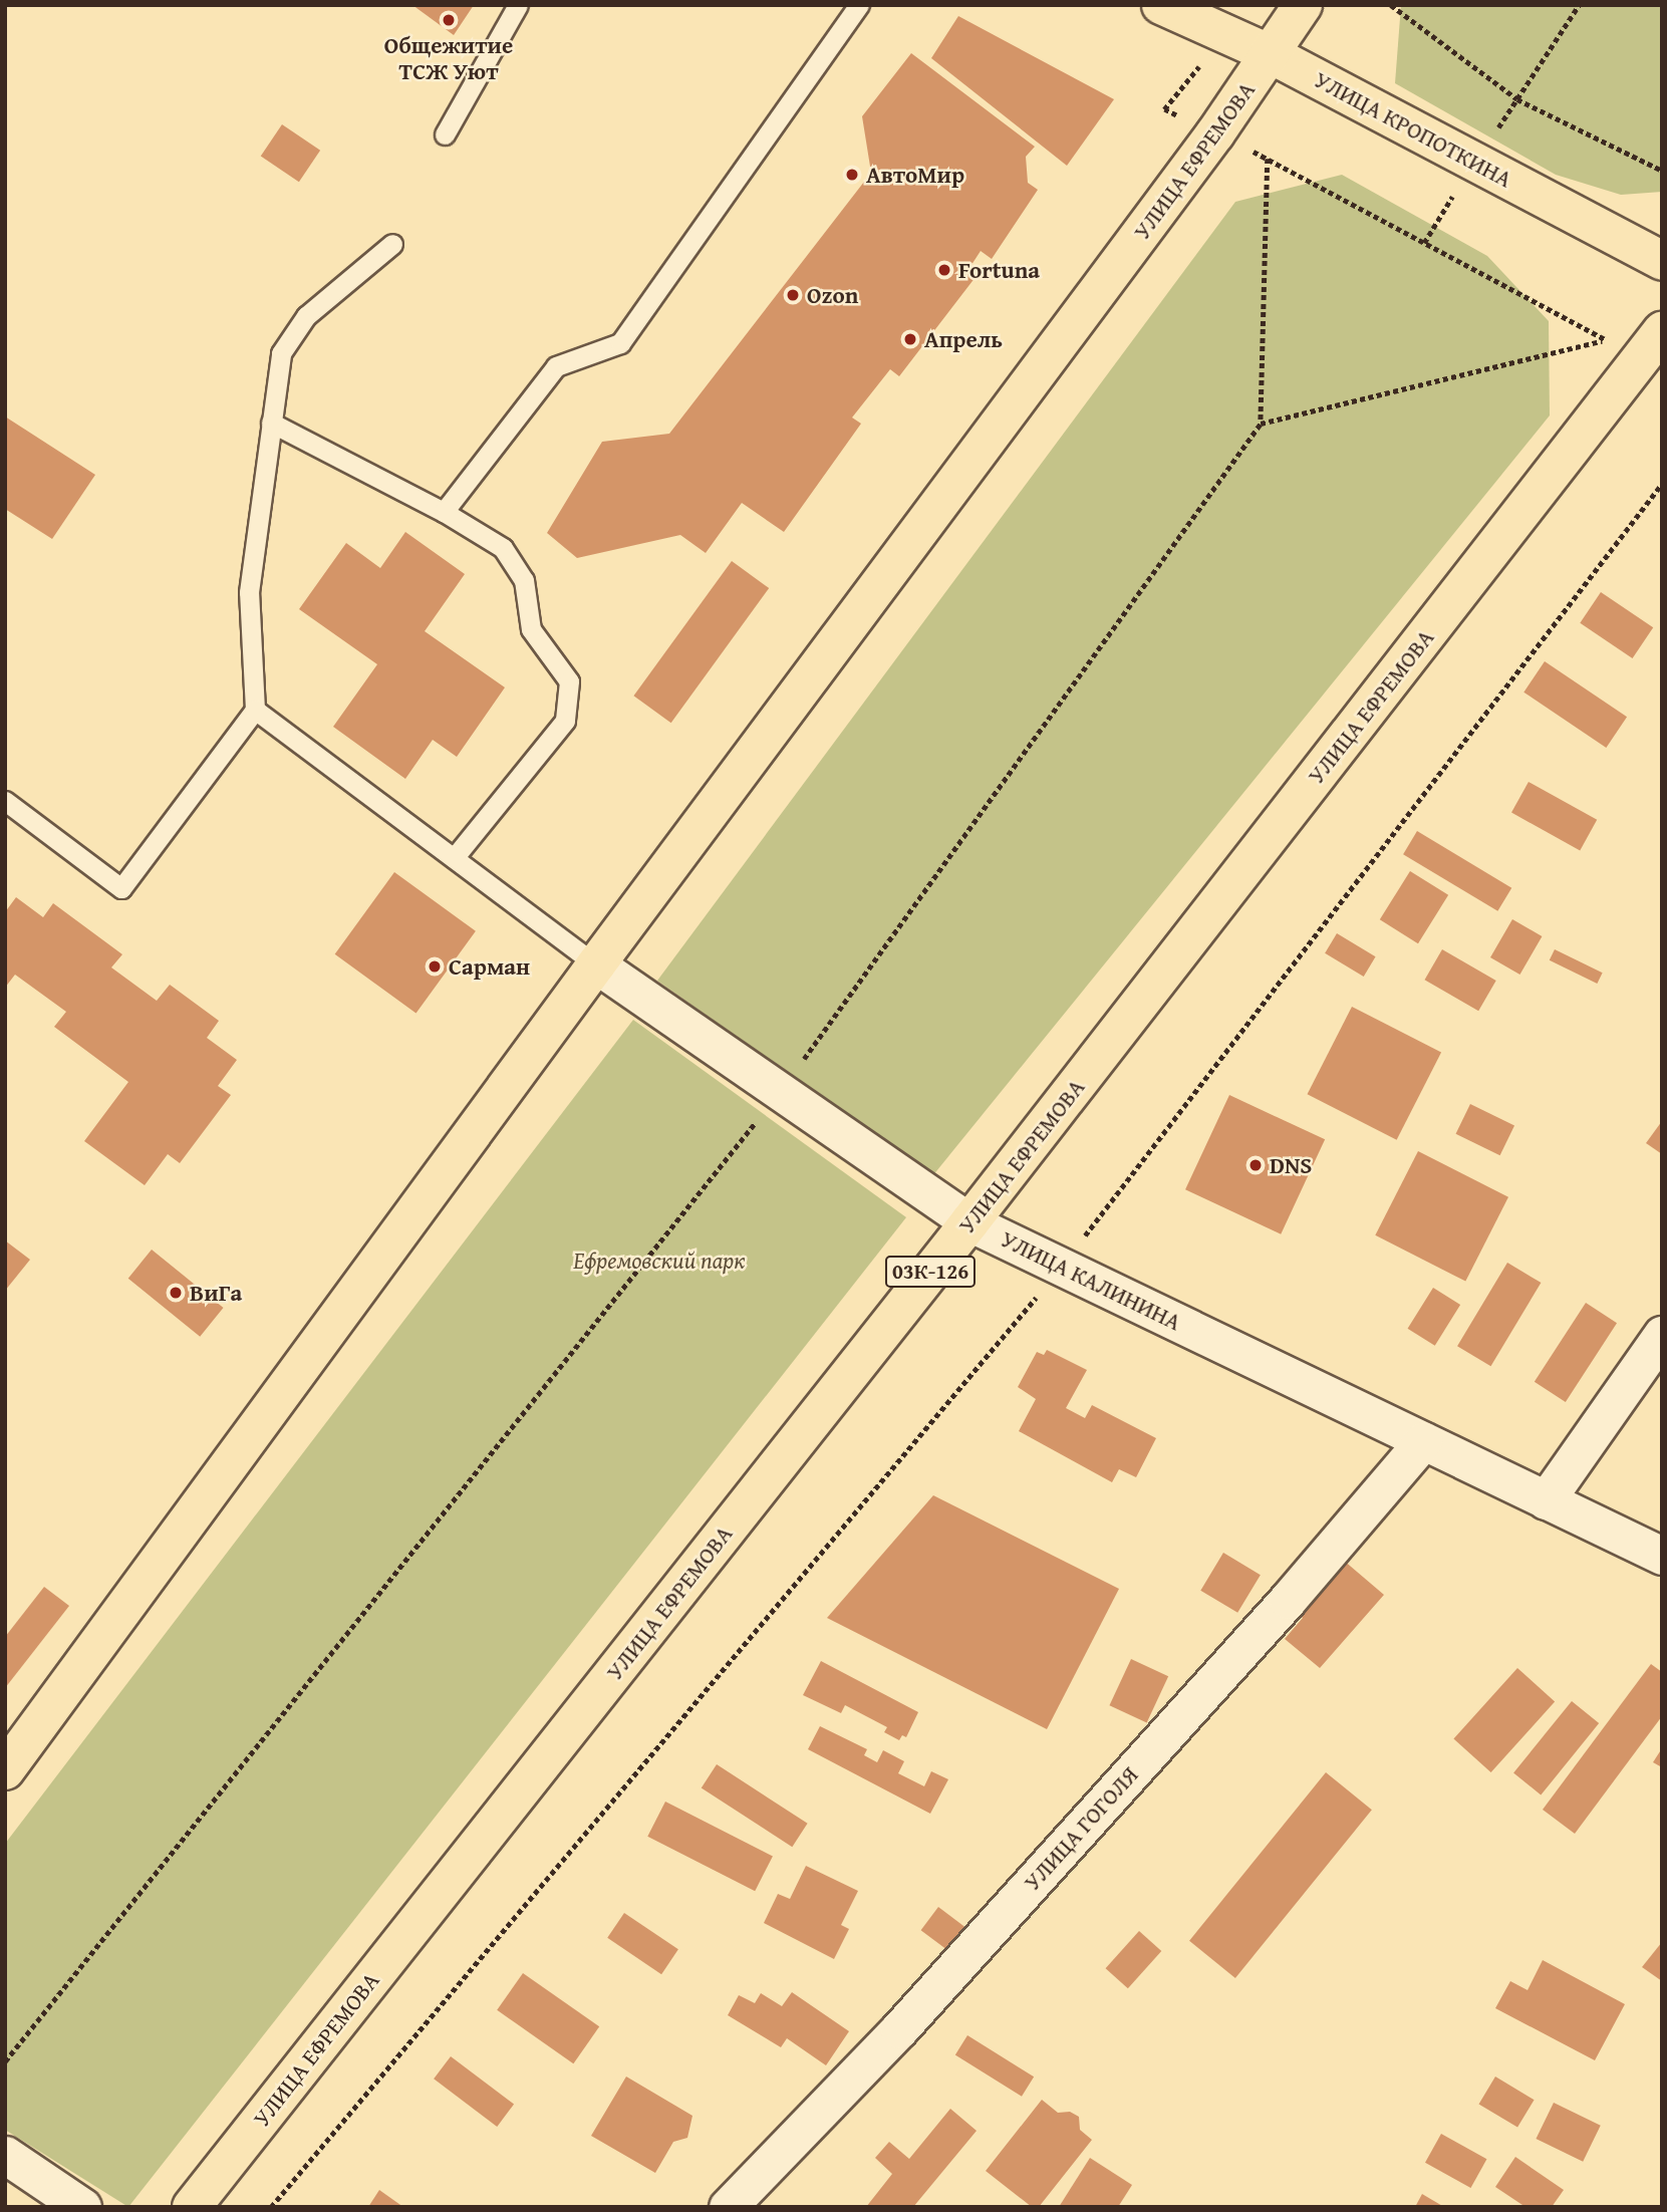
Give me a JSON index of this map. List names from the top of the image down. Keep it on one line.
{"streets":{"main road":["УЛИЦА КРОПОТКИНА","УЛИЦА ЕФРЕМОВА","03К-126"],"street":["УЛИЦА КАЛИНИНА","УЛИЦА ГОГОЛЯ"]},"crossings":[["УЛИЦА КРОПОТКИНА","УЛИЦА ЕФРЕМОВА"],["УЛИЦА ЕФРЕМОВА","УЛИЦА КАЛИНИНА"],["УЛИЦА КАЛИНИНА","УЛИЦА ГОГОЛЯ"]],"parks":["Ефремовский парк"],"places":["Общежитие ТСЖ Уют","АвтоМир","Fortuna","Ozon","Апрель","Сарман","DNS","ВиГа"]}
